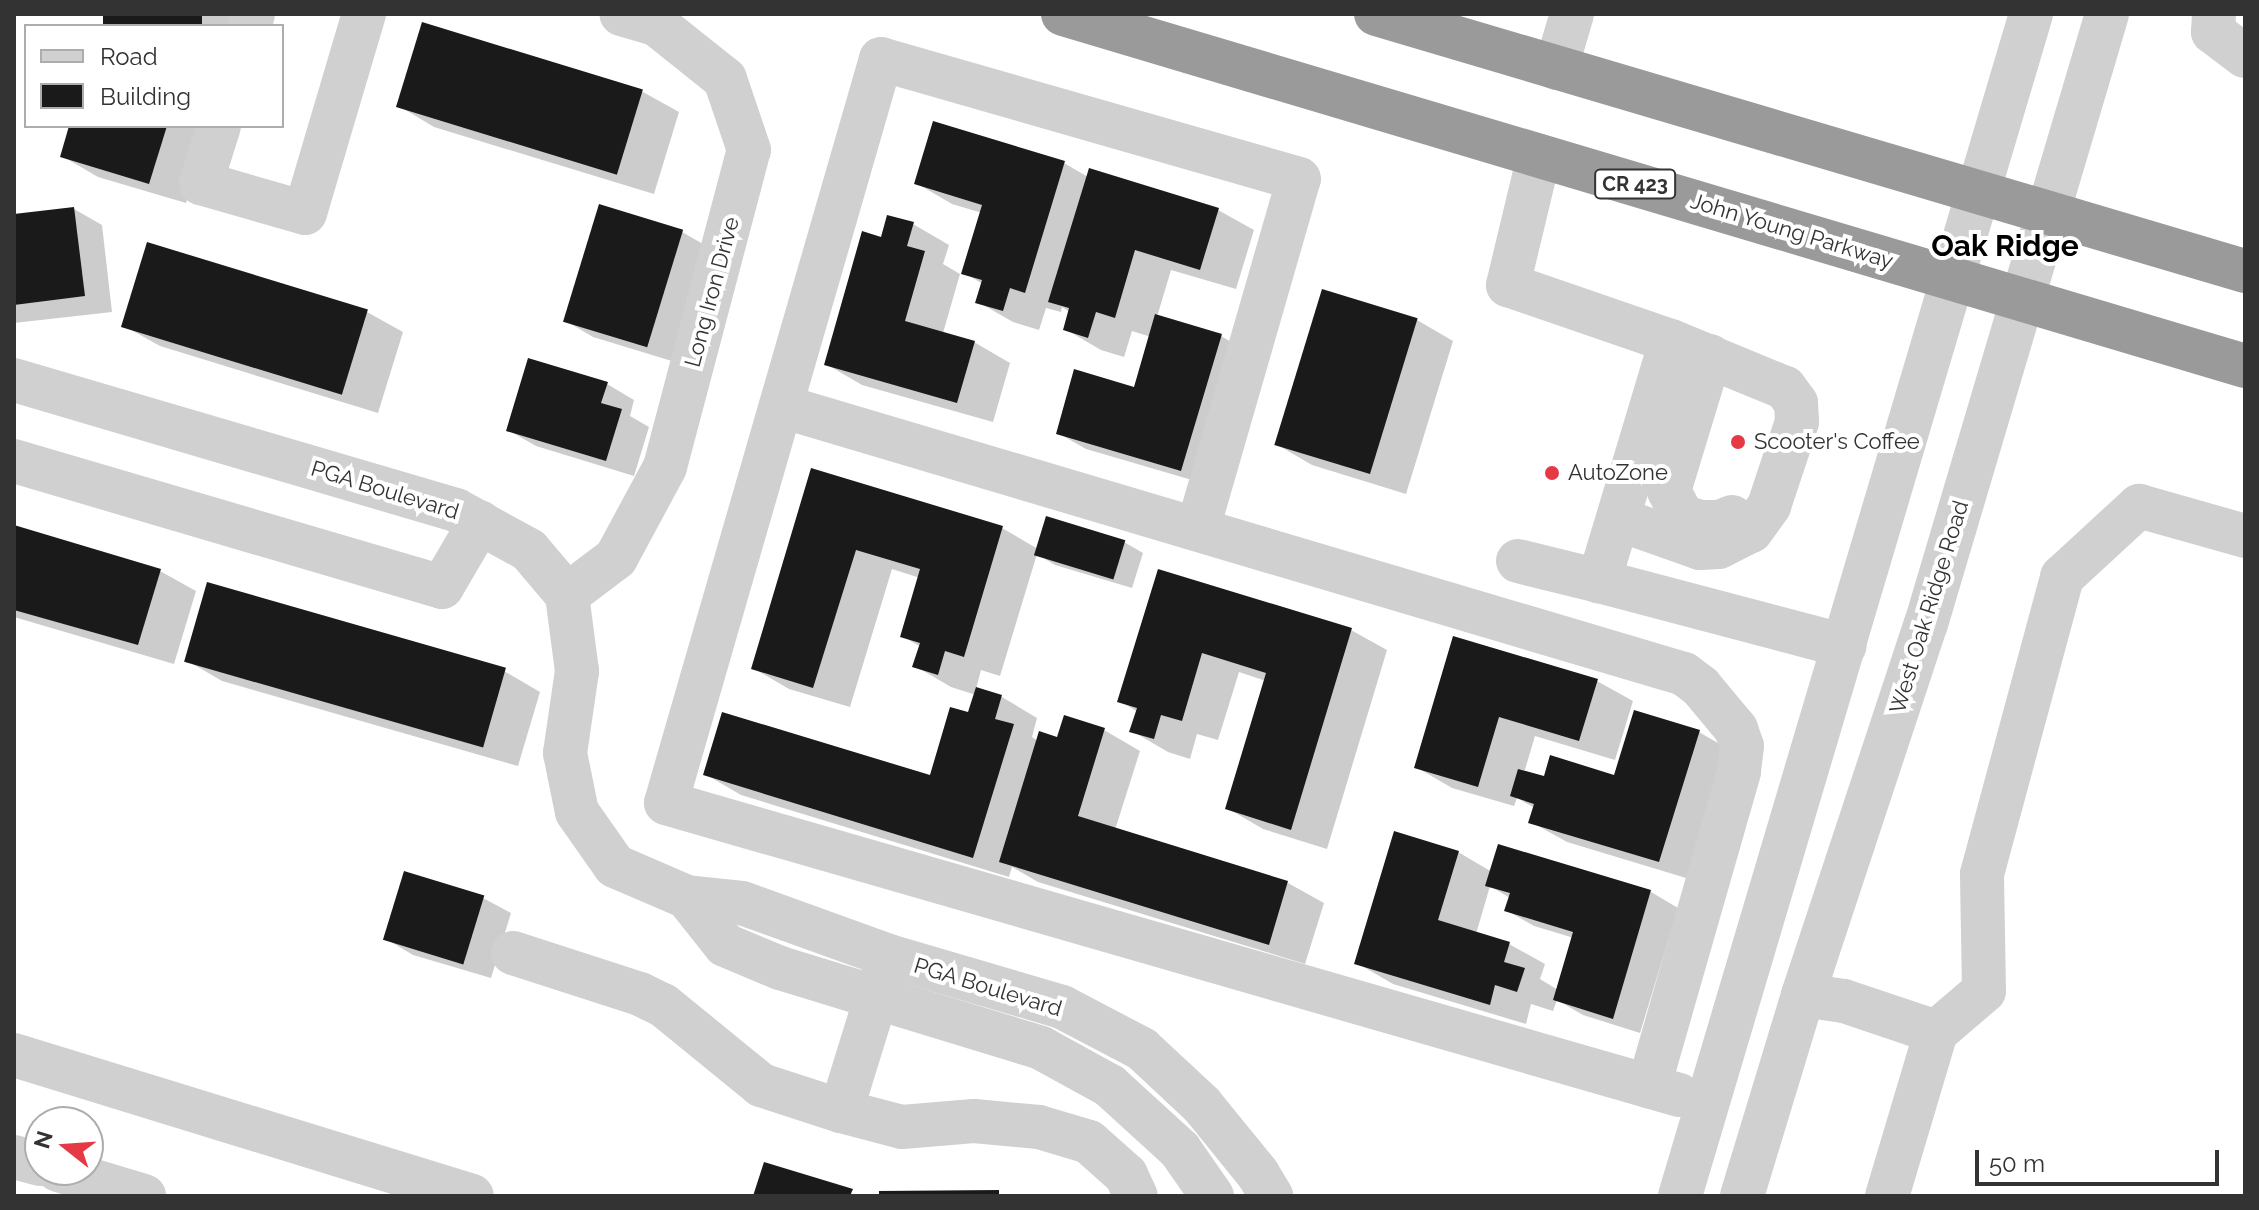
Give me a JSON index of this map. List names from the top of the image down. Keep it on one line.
{"streets":{"highway":["CR 423","John Young Parkway"],"street":["Long Iron Drive","PGA Boulevard","West Oak Ridge Road"]},"crossings":[["John Young Parkway","West Oak Ridge Road"],["Long Iron Drive","PGA Boulevard"]],"districts":["Oak Ridge"],"places":["Scooter's Coffee","AutoZone"],"legend":["Road","Building"],"scale_bar":"50 m","north":"left"}
